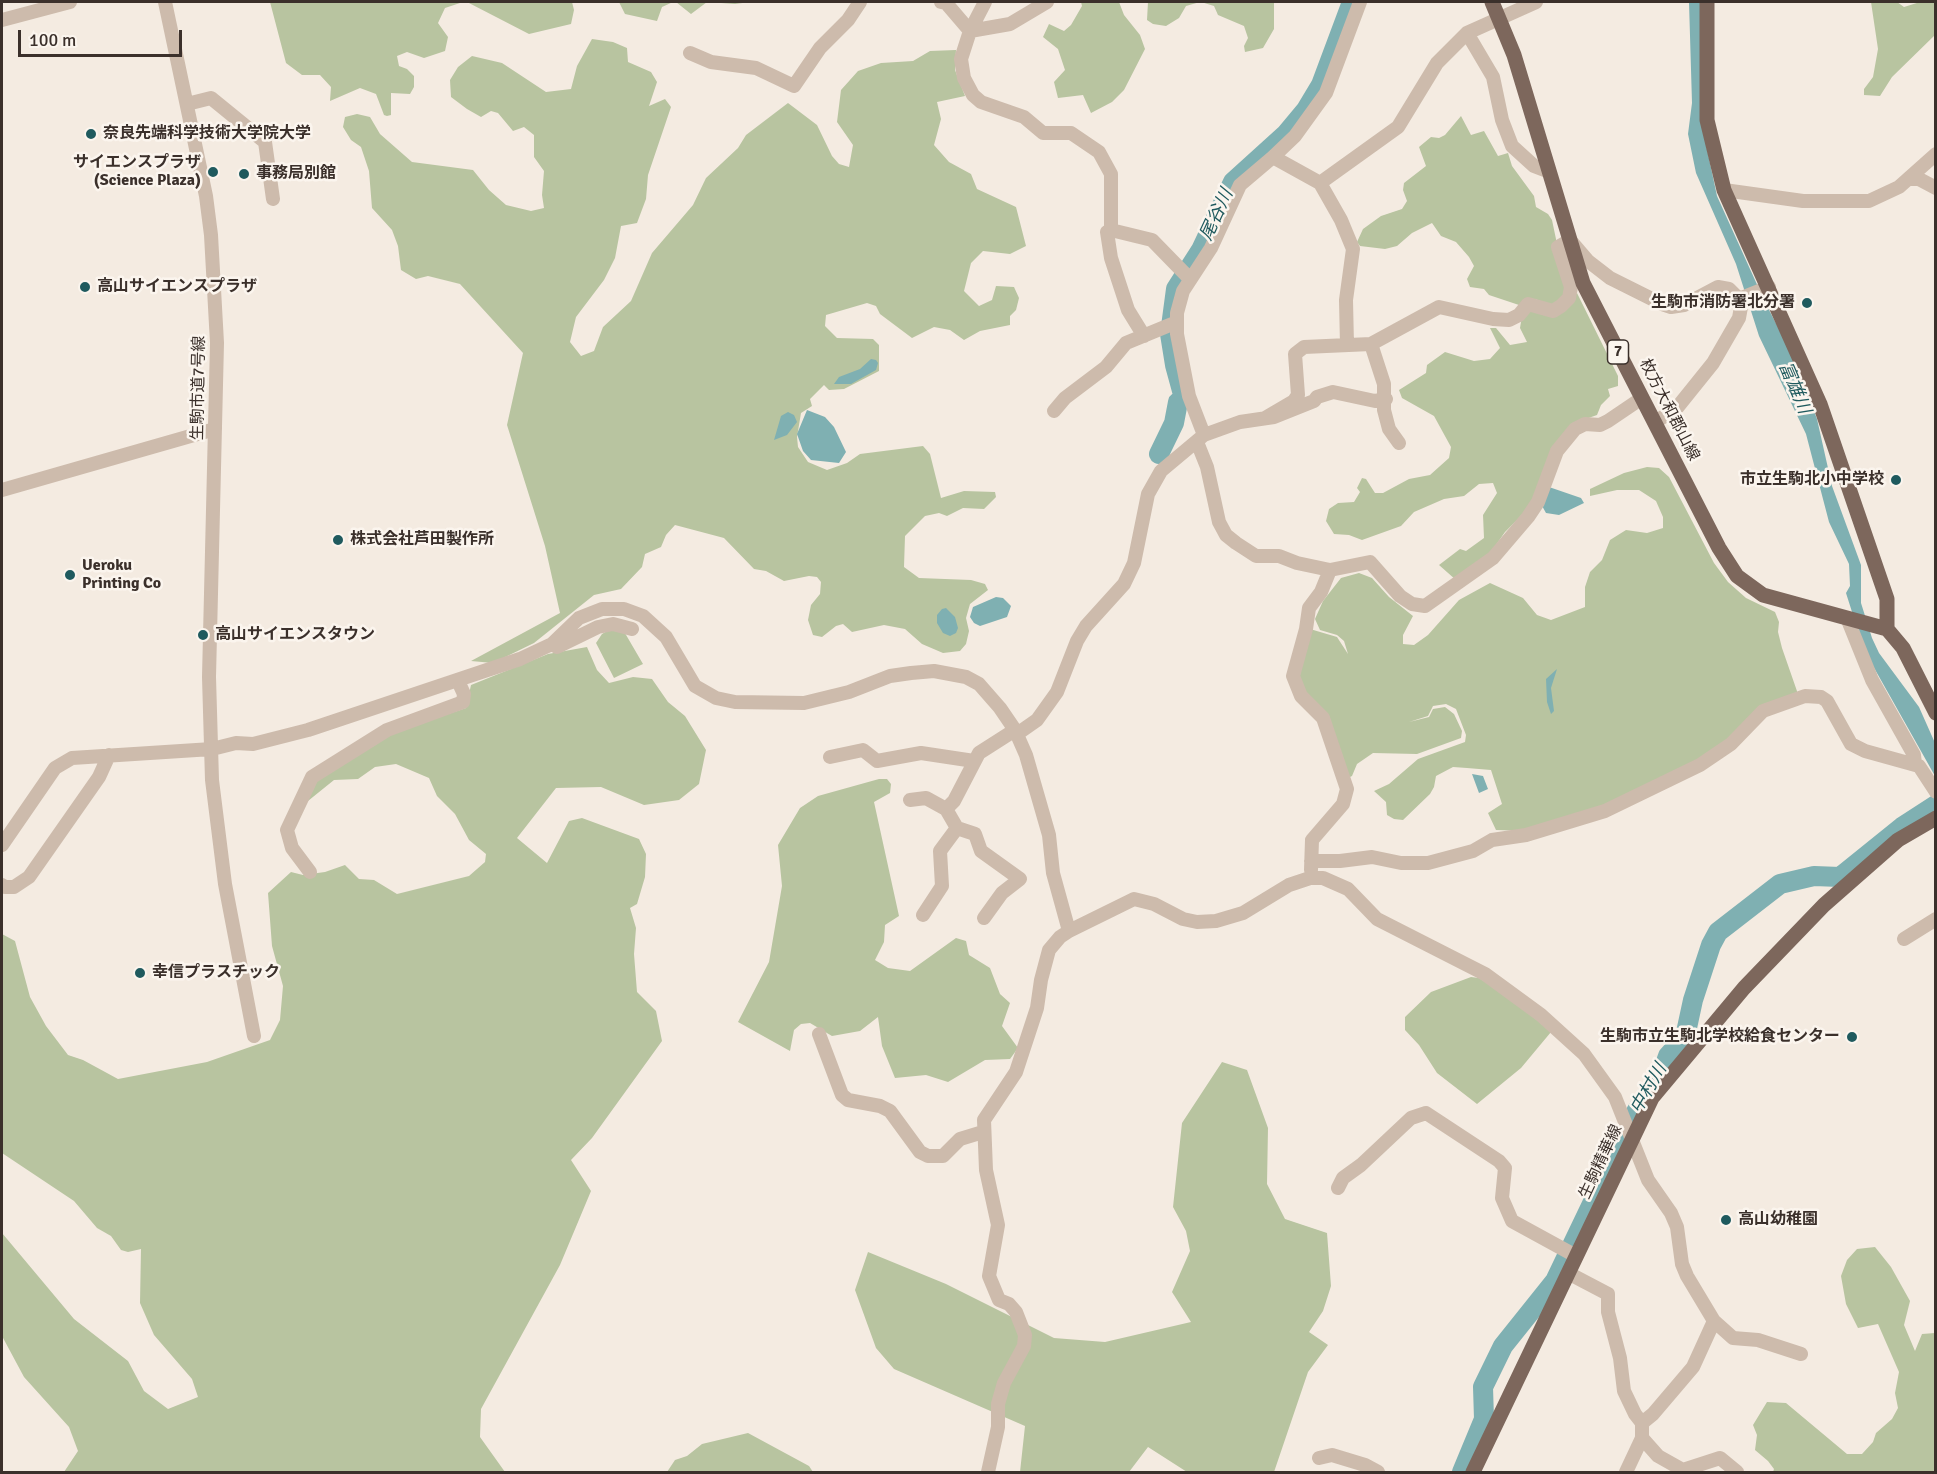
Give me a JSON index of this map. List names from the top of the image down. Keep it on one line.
{"streets":{"main road":["7","枚方大和郡山線","生駒精華線"],"street":["生駒市道7号線"]},"water":["尾谷川","富雄川","中村川"],"places":["奈良先端科学技術大学院大学","サイエンスプラザ (Science Plaza)","事務局別館","高山サイエンスプラザ","生駒市消防署北分署","市立生駒北小中学校","株式会社芦田製作所","Ueroku Printing Co","高山サイエンスタウン","幸信プラスチック","生駒市立生駒北学校給食センター","高山幼稚園"],"scale_bar":"100 m"}
